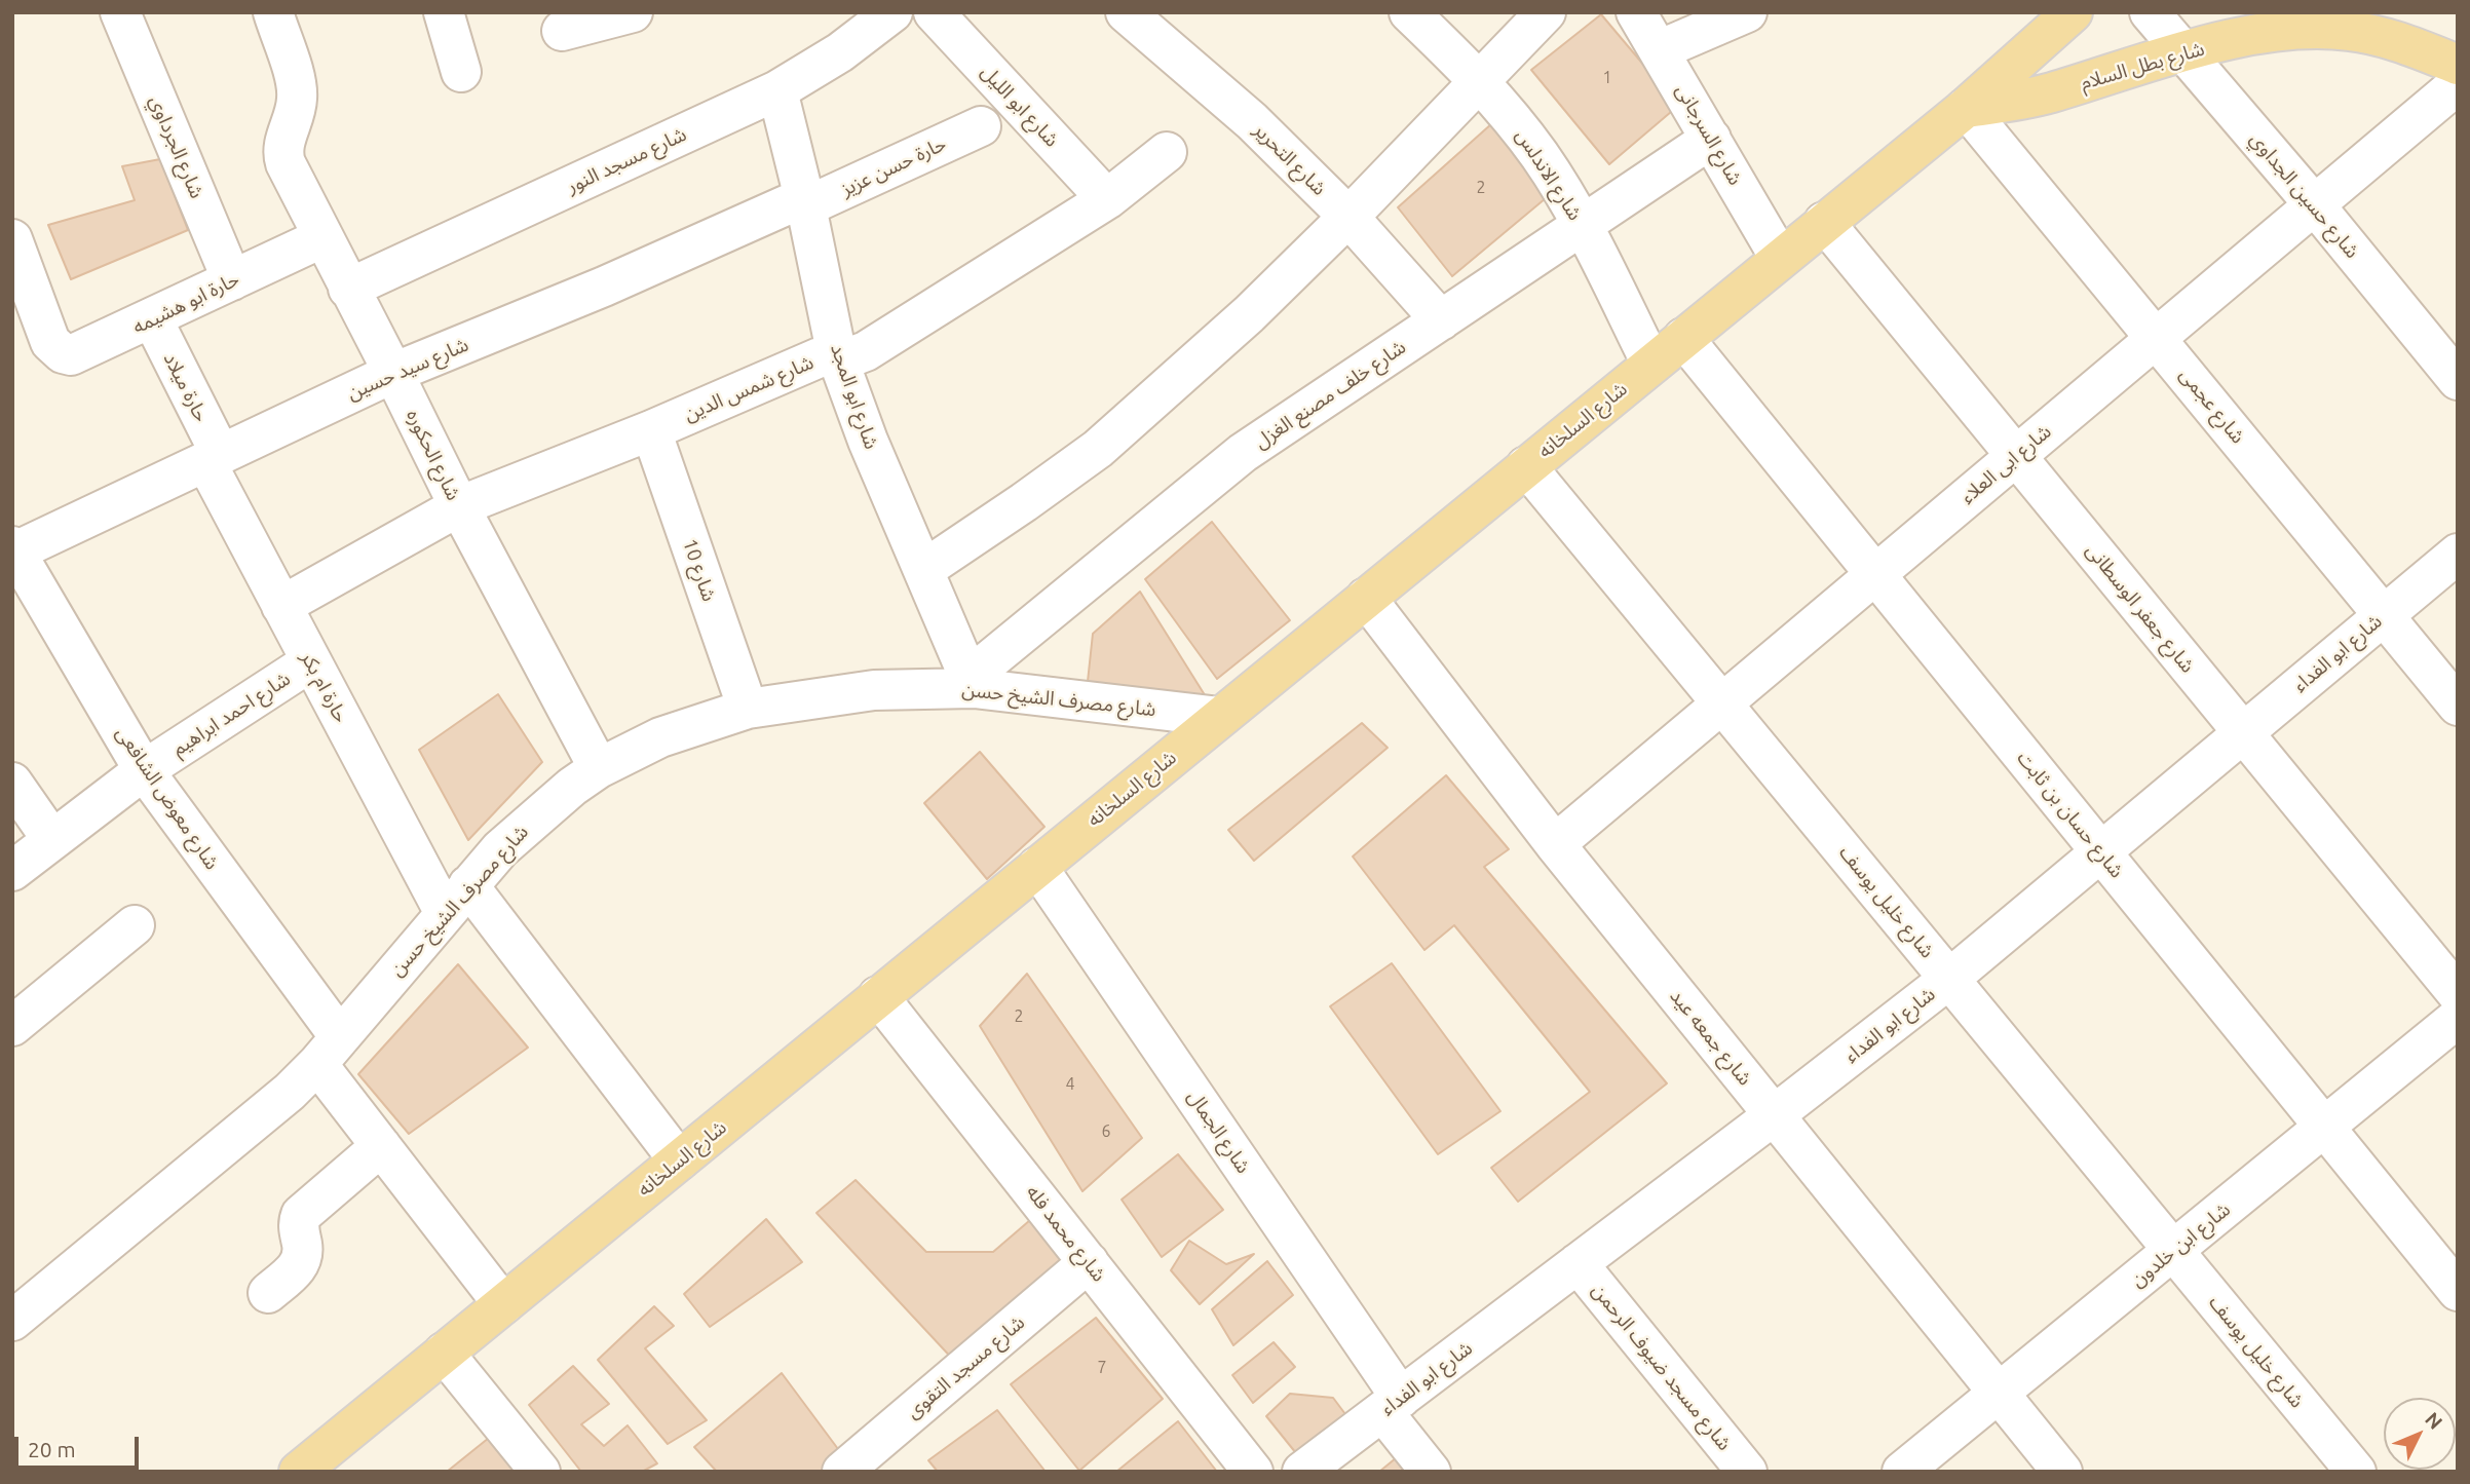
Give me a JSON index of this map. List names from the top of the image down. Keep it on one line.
{"streets":{"main road":["شارع بطل السلام","شارع السلخانه"],"street":["شارع ابو الليل","شارع السرجانى","شارع الجرداوي","شارع التحرير","شارع مسجد النور","حارة حسن عزيز","شارع الاندلس","شارع حسين الجداوي","حارة ابو هشيمه","شارع سيد حسين","حارة ميلاد","شارع شمس الدين","شارع خلف مصنع الغزل","شارع ابو المجد","شارع عجمى","شارع الحكوره","شارع ابى العلاء","شارع 10","شارع جعفر الوسطانى","شارع ابو الفداء","حارة ام بكر","شارع مصرف الشيخ حسن","شارع احمد ابراهيم","شارع معوض الشافعى","شارع حسان بن ثابت","شارع خليل يوسف","شارع جمعه عيد","شارع الجمال","شارع محمد فله","شارع ابن خلدون","شارع مسجد التقوى","شارع مسجد ضيوف الرحمن"]},"crossings":[["شارع بطل السلام","شارع حسين الجداوي"],["شارع بطل السلام","شارع عجمى"],["شارع بطل السلام","شارع السلخانه"],["شارع ابو الليل","شارع شمس الدين"],["شارع السرجانى","شارع خلف مصنع الغزل"],["شارع السرجانى","شارع السلخانه"],["شارع الجرداوي","حارة ابو هشيمه"],["شارع التحرير","شارع خلف مصنع الغزل"],["شارع مسجد النور","شارع ابو المجد"],["شارع مسجد النور","شارع الحكوره"],["حارة حسن عزيز","شارع سيد حسين"],["حارة حسن عزيز","شارع ابو المجد"],["شارع الاندلس","شارع خلف مصنع الغزل"],["شارع الاندلس","شارع السلخانه"],["شارع حسين الجداوي","شارع ابى العلاء"],["حارة ابو هشيمه","حارة ميلاد"],["حارة ابو هشيمه","شارع الحكوره"],["شارع سيد حسين","حارة ميلاد"],["شارع سيد حسين","شارع ابو المجد"],["شارع سيد حسين","شارع الحكوره"],["شارع سيد حسين","حارة ام بكر"],["شارع سيد حسين","شارع معوض الشافعى"],["حارة ميلاد","حارة ام بكر"],["شارع شمس الدين","شارع ابو المجد"],["شارع شمس الدين","شارع الحكوره"],["شارع شمس الدين","شارع 10"],["شارع شمس الدين","حارة ام بكر"],["شارع خلف مصنع الغزل","شارع ابو المجد"],["شارع خلف مصنع الغزل","شارع مصرف الشيخ حسن"],["شارع ابو المجد","شارع مصرف الشيخ حسن"],["شارع عجمى","شارع السلخانه"],["شارع عجمى","شارع ابى العلاء"],["شارع عجمى","شارع ابو الفداء"],["شارع السلخانه","شارع جعفر الوسطانى"],["شارع السلخانه","حارة ام بكر"],["شارع السلخانه","شارع مصرف الشيخ حسن"],["شارع السلخانه","شارع معوض الشافعى"],["شارع السلخانه","شارع حسان بن ثابت"],["شارع السلخانه","شارع خليل يوسف"],["شارع السلخانه","شارع جمعه عيد"],["شارع السلخانه","شارع الجمال"],["شارع السلخانه","شارع محمد فله"],["شارع الحكوره","شارع مصرف الشيخ حسن"],["شارع ابى العلاء","شارع جعفر الوسطانى"],["شارع ابى العلاء","شارع حسان بن ثابت"],["شارع ابى العلاء","شارع خليل يوسف"],["شارع ابى العلاء","شارع جمعه عيد"],["شارع 10","شارع مصرف الشيخ حسن"],["شارع جعفر الوسطانى","شارع ابو الفداء"],["شارع ابو الفداء","شارع حسان بن ثابت"],["شارع ابو الفداء","شارع خليل يوسف"],["شارع ابو الفداء","شارع جمعه عيد"],["شارع ابو الفداء","شارع الجمال"],["شارع ابو الفداء","شارع مسجد ضيوف الرحمن"],["حارة ام بكر","شارع مصرف الشيخ حسن"],["حارة ام بكر","شارع احمد ابراهيم"],["شارع مصرف الشيخ حسن","شارع معوض الشافعى"],["شارع احمد ابراهيم","شارع معوض الشافعى"],["شارع حسان بن ثابت","شارع ابن خلدون"],["شارع خليل يوسف","شارع ابن خلدون"],["شارع جمعه عيد","شارع ابن خلدون"],["شارع محمد فله","شارع مسجد التقوى"]],"house_numbers":["1","2","2","4","6","7"],"scale_bar":"20 m","north":"top right"}
